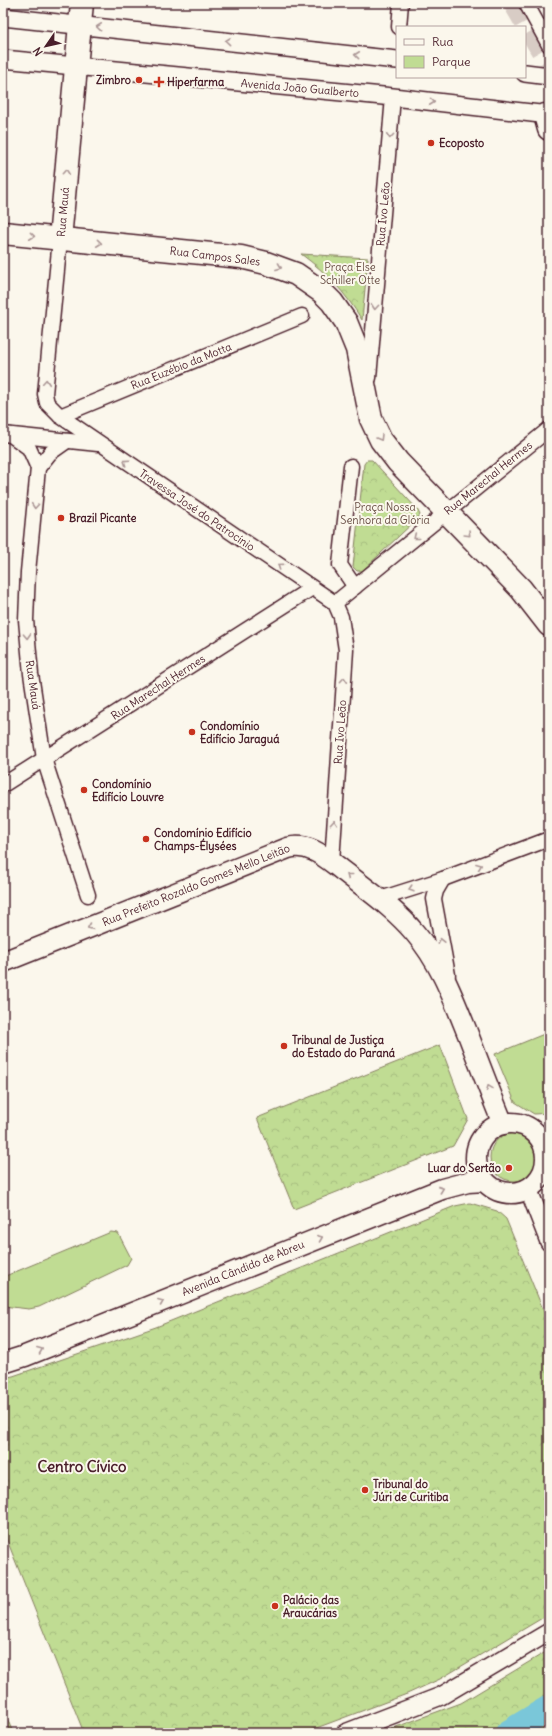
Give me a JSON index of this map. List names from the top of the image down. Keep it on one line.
{"streets":{"main road":["Rua Mauá","Rua Campos Sales","Rua Prefeito Rozaldo Gomes Mello Leitão","Avenida Cândido de Abreu"],"street":["Avenida João Gualberto","Rua Ivo Leão","Rua Euzébio da Motta","Rua Marechal Hermes","Travessa José do Patrocínio"]},"crossings":[["Avenida João Gualberto","Rua Mauá"],["Avenida João Gualberto","Rua Ivo Leão"],["Rua Mauá","Rua Campos Sales"],["Rua Mauá","Rua Euzébio da Motta"],["Rua Mauá","Rua Marechal Hermes"],["Rua Mauá","Travessa José do Patrocínio"],["Rua Ivo Leão","Rua Campos Sales"],["Rua Ivo Leão","Rua Marechal Hermes"],["Rua Ivo Leão","Travessa José do Patrocínio"],["Rua Ivo Leão","Rua Prefeito Rozaldo Gomes Mello Leitão"],["Rua Campos Sales","Rua Marechal Hermes"],["Rua Euzébio da Motta","Travessa José do Patrocínio"],["Rua Marechal Hermes","Travessa José do Patrocínio"],["Rua Prefeito Rozaldo Gomes Mello Leitão","Avenida Cândido de Abreu"]],"one_way":["Rua Campos Sales","Travessa José do Patrocínio","Avenida Cândido de Abreu"],"districts":["Centro Cívico"],"parks":["Praça Else Schiller Otte","Praça Nossa Senhora da Glória"],"places":{"other":["Zimbro","Ecoposto","Brazil Picante","Condomínio Edifício Jaraguá","Condomínio Edifício Louvre","Condomínio Edifício Champs-Élysées","Tribunal de Justiça do Estado do Paraná","Luar do Sertão","Tribunal do Júri de Curitiba","Palácio das Araucárias"],"health":["Hiperfarma"]},"legend":["Rua","Parque"],"north":"bottom left"}
